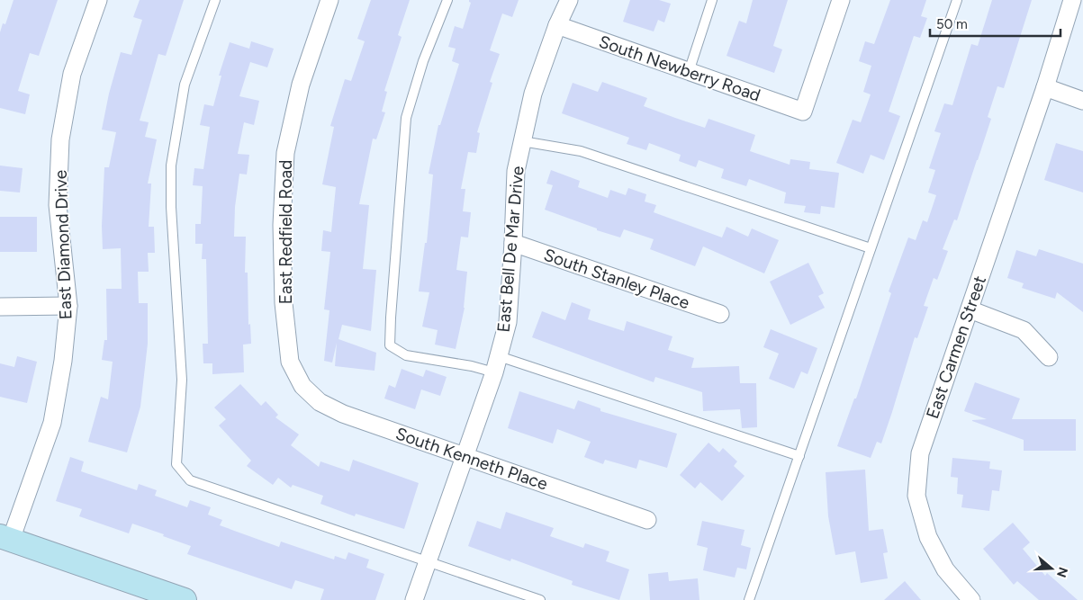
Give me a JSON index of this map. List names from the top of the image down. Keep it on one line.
{"streets":{"street":["South Newberry Road","East Redfield Road","East Diamond Drive","East Bell De Mar Drive","South Stanley Place","East Carmen Street","South Kenneth Place"]},"crossings":[["South Newberry Road","East Bell De Mar Drive"],["East Redfield Road","South Kenneth Place"],["East Bell De Mar Drive","South Stanley Place"],["East Bell De Mar Drive","South Kenneth Place"]],"scale_bar":"50 m","north":"right"}
